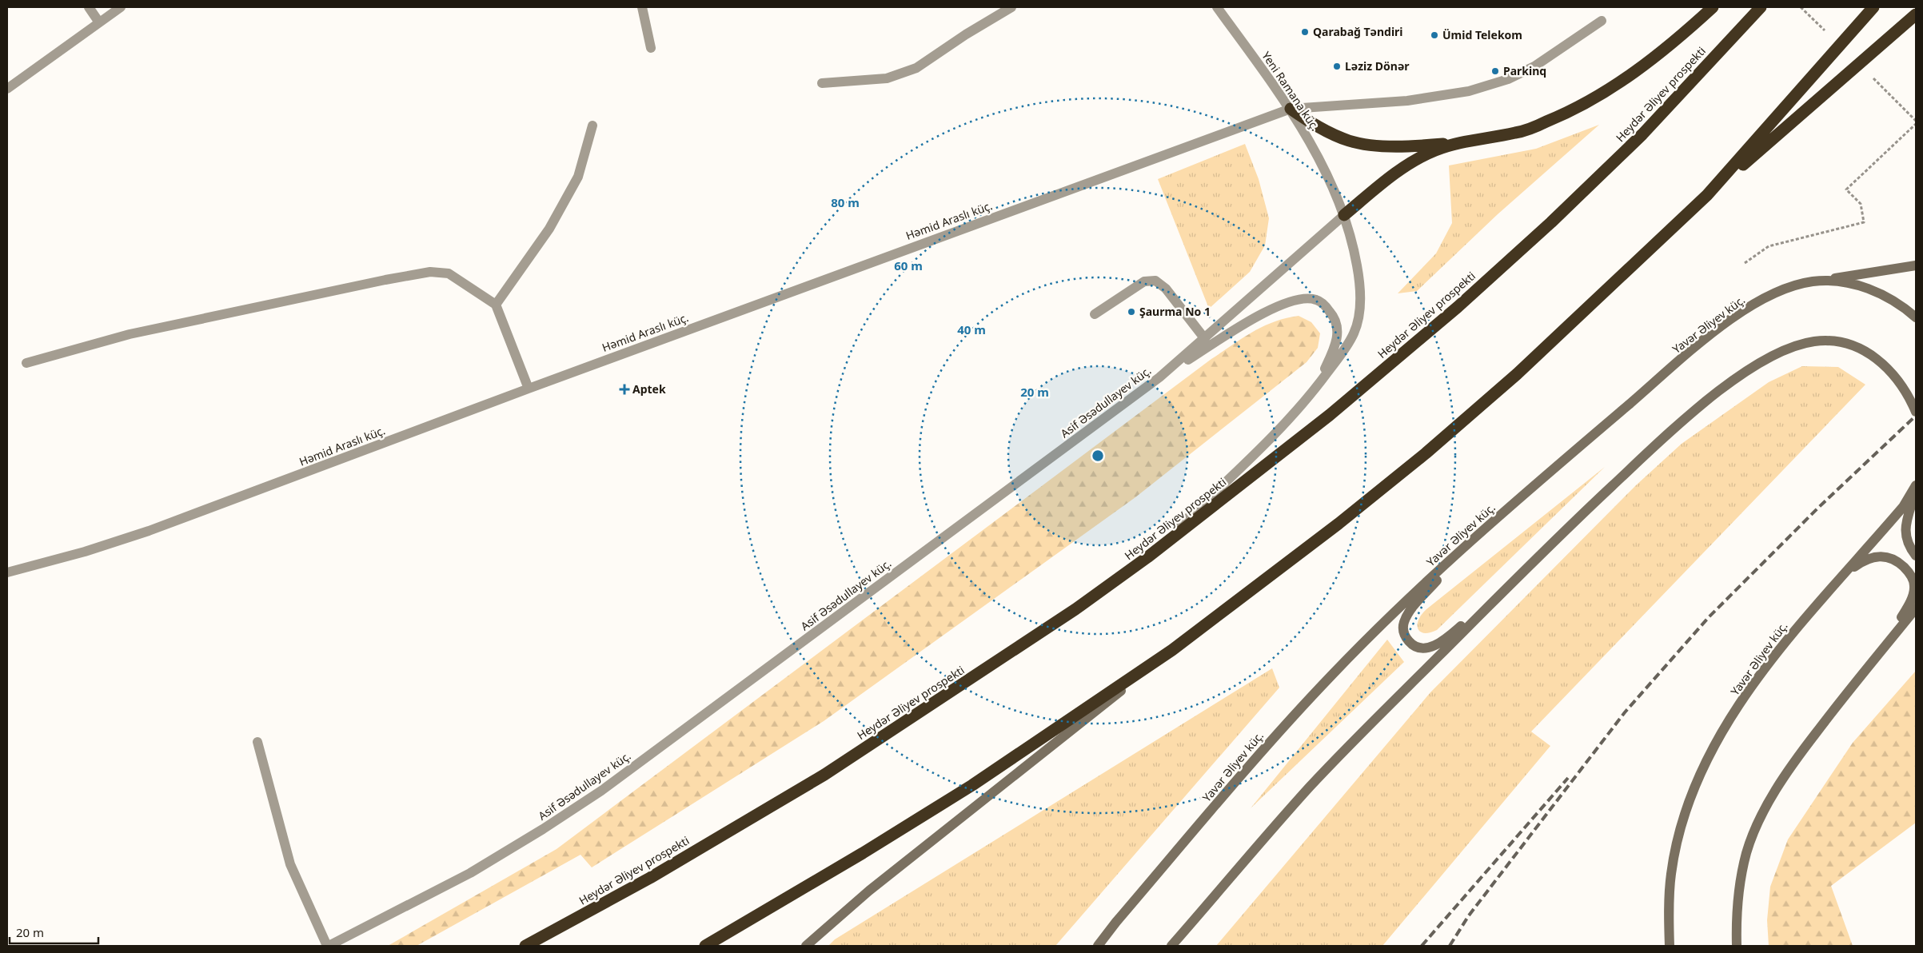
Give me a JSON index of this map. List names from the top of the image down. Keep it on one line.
{"streets":{"highway":["Heydər Əliyev prospekti"],"main road":["Yavər Əliyev küç."],"street":["Yeni Ramana küç.","Həmid Araslı küç.","Asif Əsədullayev küç."]},"crossings":[["Yeni Ramana küç.","Həmid Araslı küç."],["Yeni Ramana küç.","Asif Əsədullayev küç."]],"places":{"other":["Qarabağ Təndiri","Ümid Telekom","Ləziz Dönər","Parkinq","Şaurma No 1"],"health":["Aptek"]},"scale_bar":"20 m","rings":["80 m","60 m","40 m","20 m"]}
